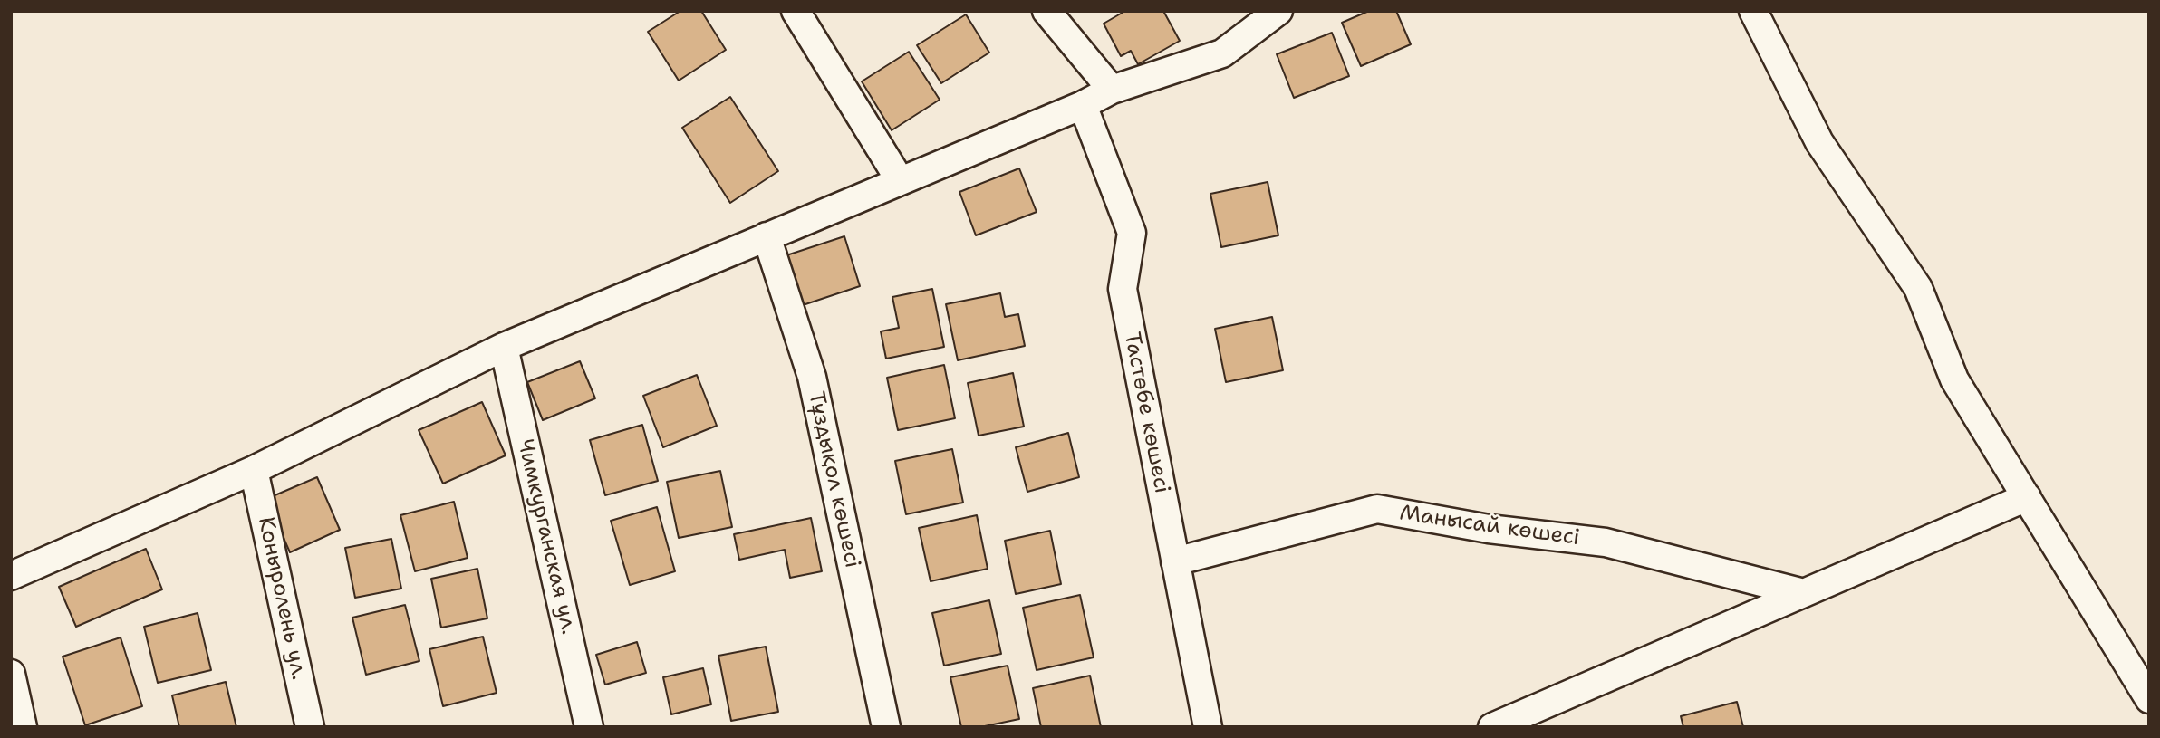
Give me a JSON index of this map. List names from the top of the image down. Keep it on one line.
{"streets":{"street":["Тастөбе көшесі","Тұздықол көшесі","Манысай көшесі","Чимкурганская ул.","Коныролень ул."]},"crossings":[["Тастөбе көшесі","Манысай көшесі"]]}
